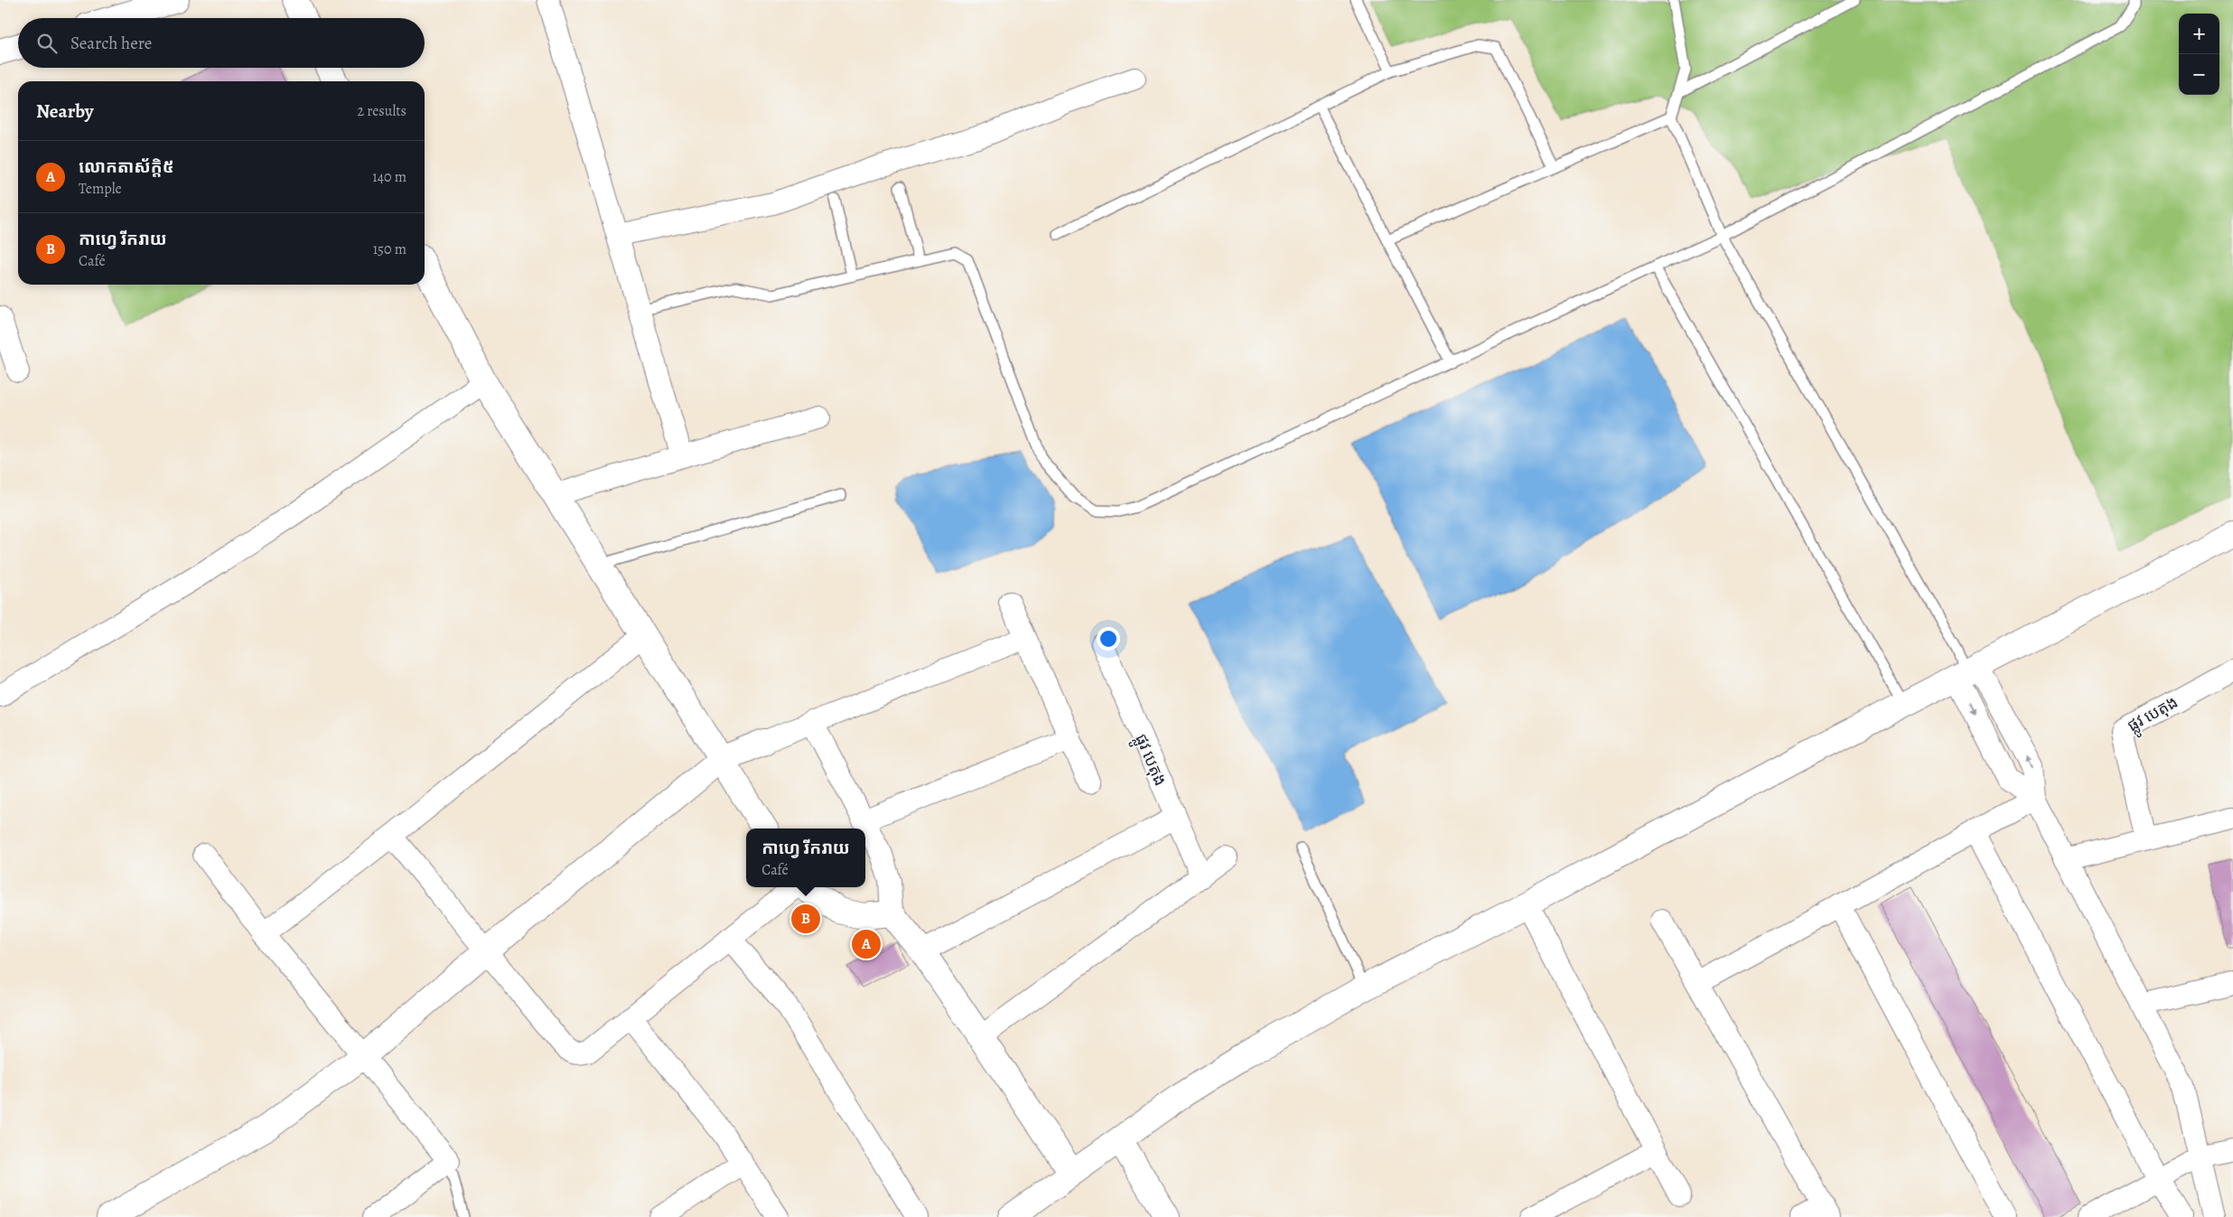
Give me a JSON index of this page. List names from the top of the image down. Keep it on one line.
{"streets":{"street":["ផ្លូវ បេតុង"]},"page":{"map_buttons":["+","−"],"search":"Search here","heading":["Nearby","2 results"],"list":[{"mark":"A","name":"លោកតាស័ក្តិ៥","note":"Temple","value":"140 m"},{"mark":"B","name":"កាហ្វេ រីករាយ","note":"Café","value":"150 m"}],"popup":["កាហ្វេ រីករាយ","Café"],"pins":["B","A"]}}
